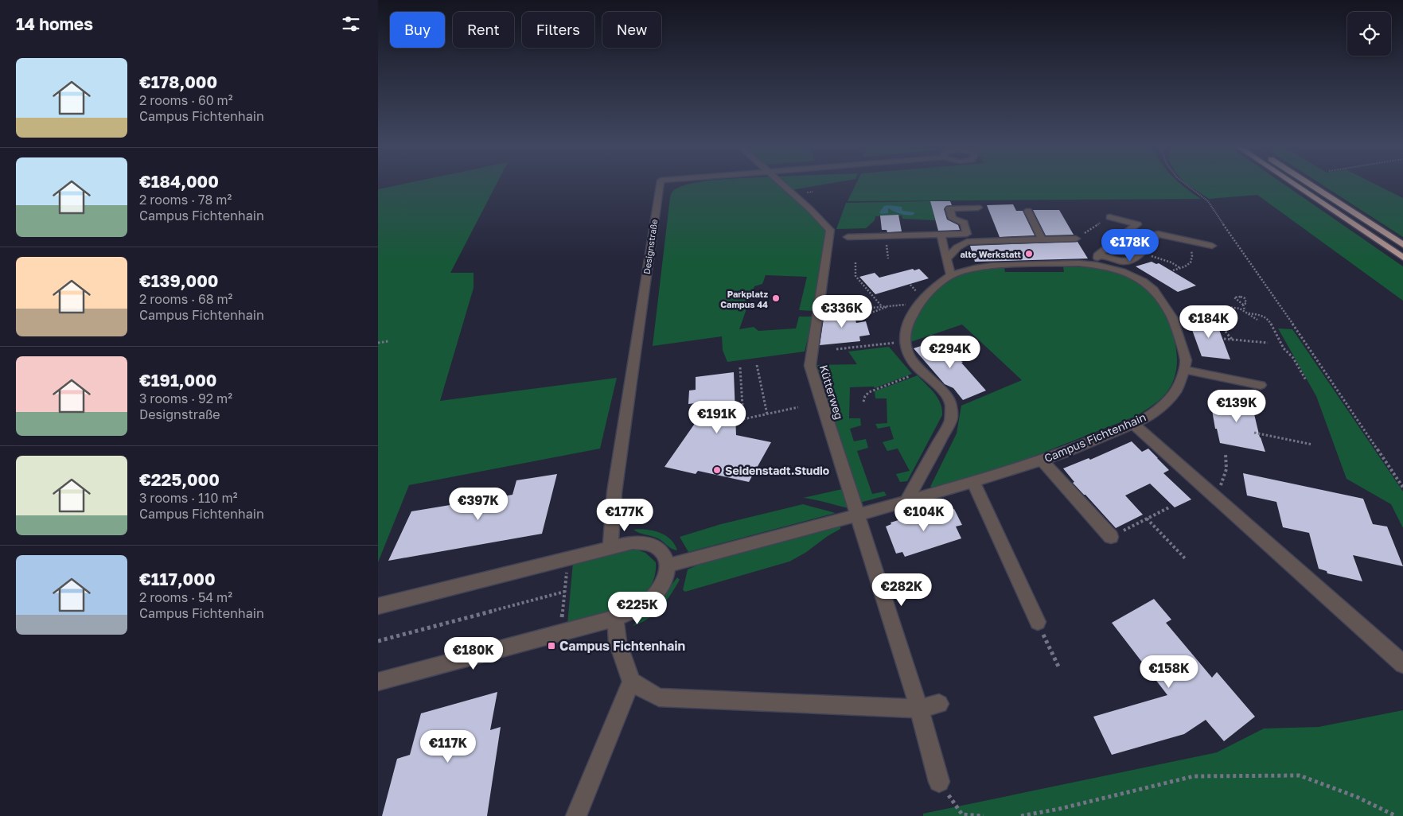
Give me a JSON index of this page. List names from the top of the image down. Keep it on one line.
{"streets":{"street":["Designstraße","Kütterweg","Campus Fichtenhain"]},"crossings":[["Kütterweg","Campus Fichtenhain"]],"places":{"other":["alte Werkstatt","Parkplatz Campus 44","Seidenstadt.Studio"],"transit":["Campus Fichtenhain"]},"page":{"heading":"14 homes","chip":["Buy","Rent","Filters","New"],"list":[{"name":"€178,000","note":"2 rooms · 60 m² · Campus Fichtenhain"},{"name":"€184,000","note":"2 rooms · 78 m² · Campus Fichtenhain"},{"name":"€139,000","note":"2 rooms · 68 m² · Campus Fichtenhain"},{"name":"€191,000","note":"3 rooms · 92 m² · Designstraße"},{"name":"€225,000","note":"3 rooms · 110 m² · Campus Fichtenhain"},{"name":"€117,000","note":"2 rooms · 54 m² · Campus Fichtenhain"}],"price":["€178K","€336K","€184K","€294K","€139K","€191K","€397K","€177K","€104K","€282K","€225K","€180K","€158K","€117K"]}}
